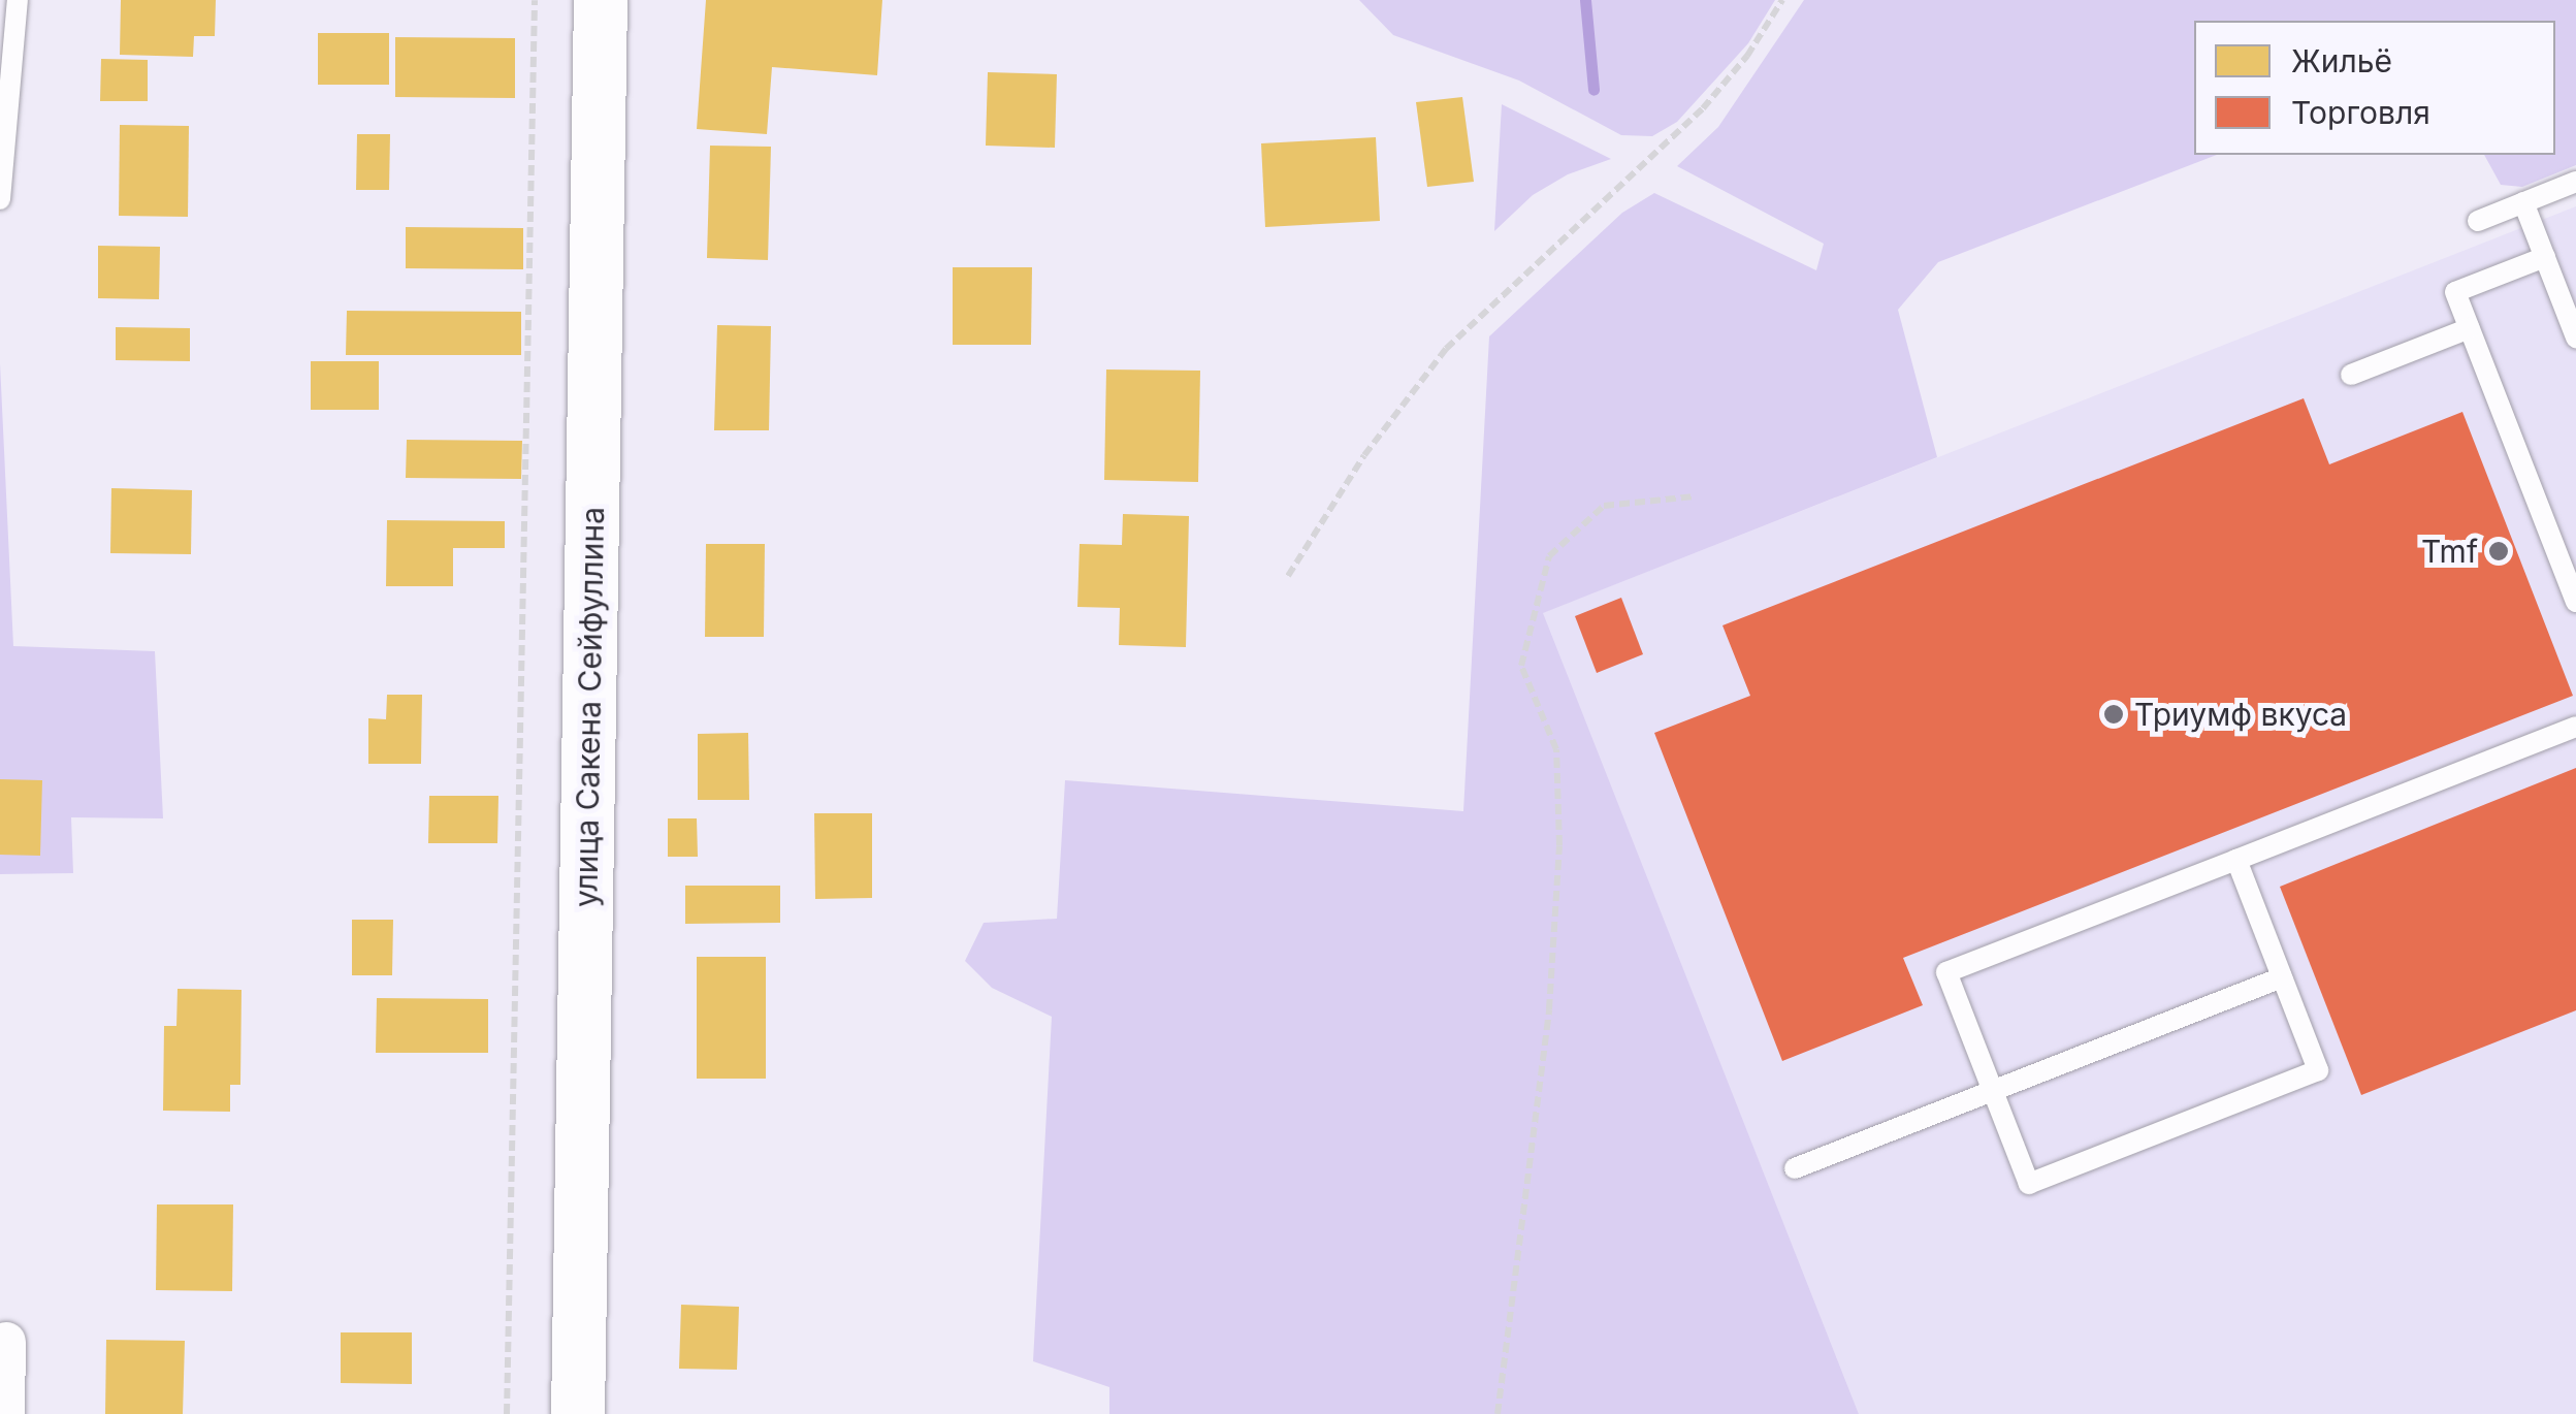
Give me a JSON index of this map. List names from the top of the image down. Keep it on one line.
{"streets":{"main road":["улица Сакена Сейфуллина"]},"places":["Tmf","Триумф вкуса"],"legend":["Жильё","Торговля"]}
